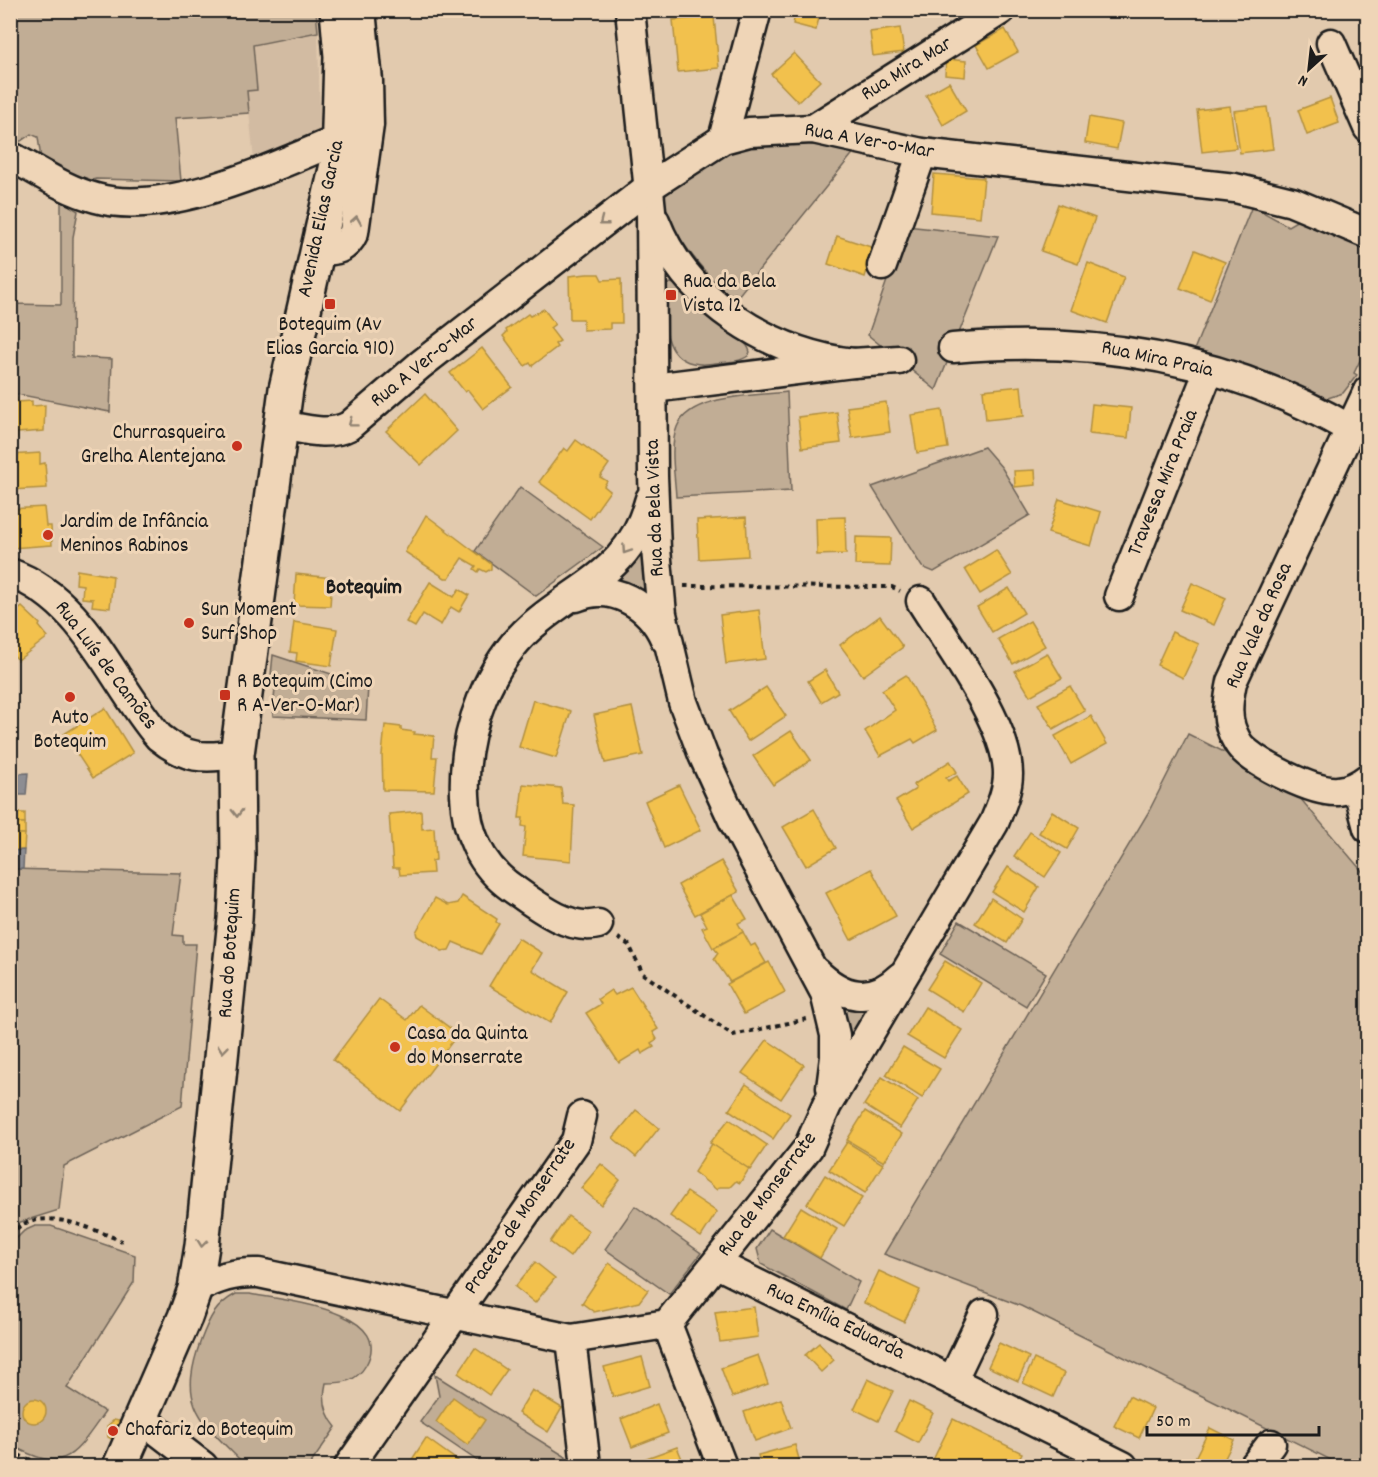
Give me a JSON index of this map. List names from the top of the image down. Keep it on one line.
{"streets":{"main road":["Avenida Elias Garcia","Rua do Botequim"],"street":["Rua Mira Mar","Rua A Ver-o-Mar","Rua Mira Praia","Travessa Mira Praia","Rua da Bela Vista","Rua Vale da Rosa","Rua Luís de Camões","Rua de Monserrate","Praceta de Monserrate","Rua Emília Eduarda"]},"crossings":[["Rua Mira Mar","Rua A Ver-o-Mar"],["Rua A Ver-o-Mar","Avenida Elias Garcia"],["Rua A Ver-o-Mar","Rua da Bela Vista"],["Rua A Ver-o-Mar","Rua do Botequim"],["Avenida Elias Garcia","Rua do Botequim"],["Rua Mira Praia","Travessa Mira Praia"],["Rua Mira Praia","Rua Vale da Rosa"],["Rua da Bela Vista","Rua de Monserrate"],["Rua Luís de Camões","Rua do Botequim"],["Rua de Monserrate","Rua Emília Eduarda"]],"one_way":["Rua A Ver-o-Mar","Rua do Botequim"],"districts":["Botequim"],"places":{"transit":["Rua da Bela Vista 12","Botequim (Av Elias Garcia 910)","R Botequim (Cimo R A-Ver-O-Mar)"],"other":["Churrasqueira Grelha Alentejana","Jardim de Infância Meninos Rabinos","Sun Moment Surf Shop","Auto Botequim","Casa da Quinta do Monserrate","Chafariz do Botequim"]},"scale_bar":"50 m","north":"bottom left"}
